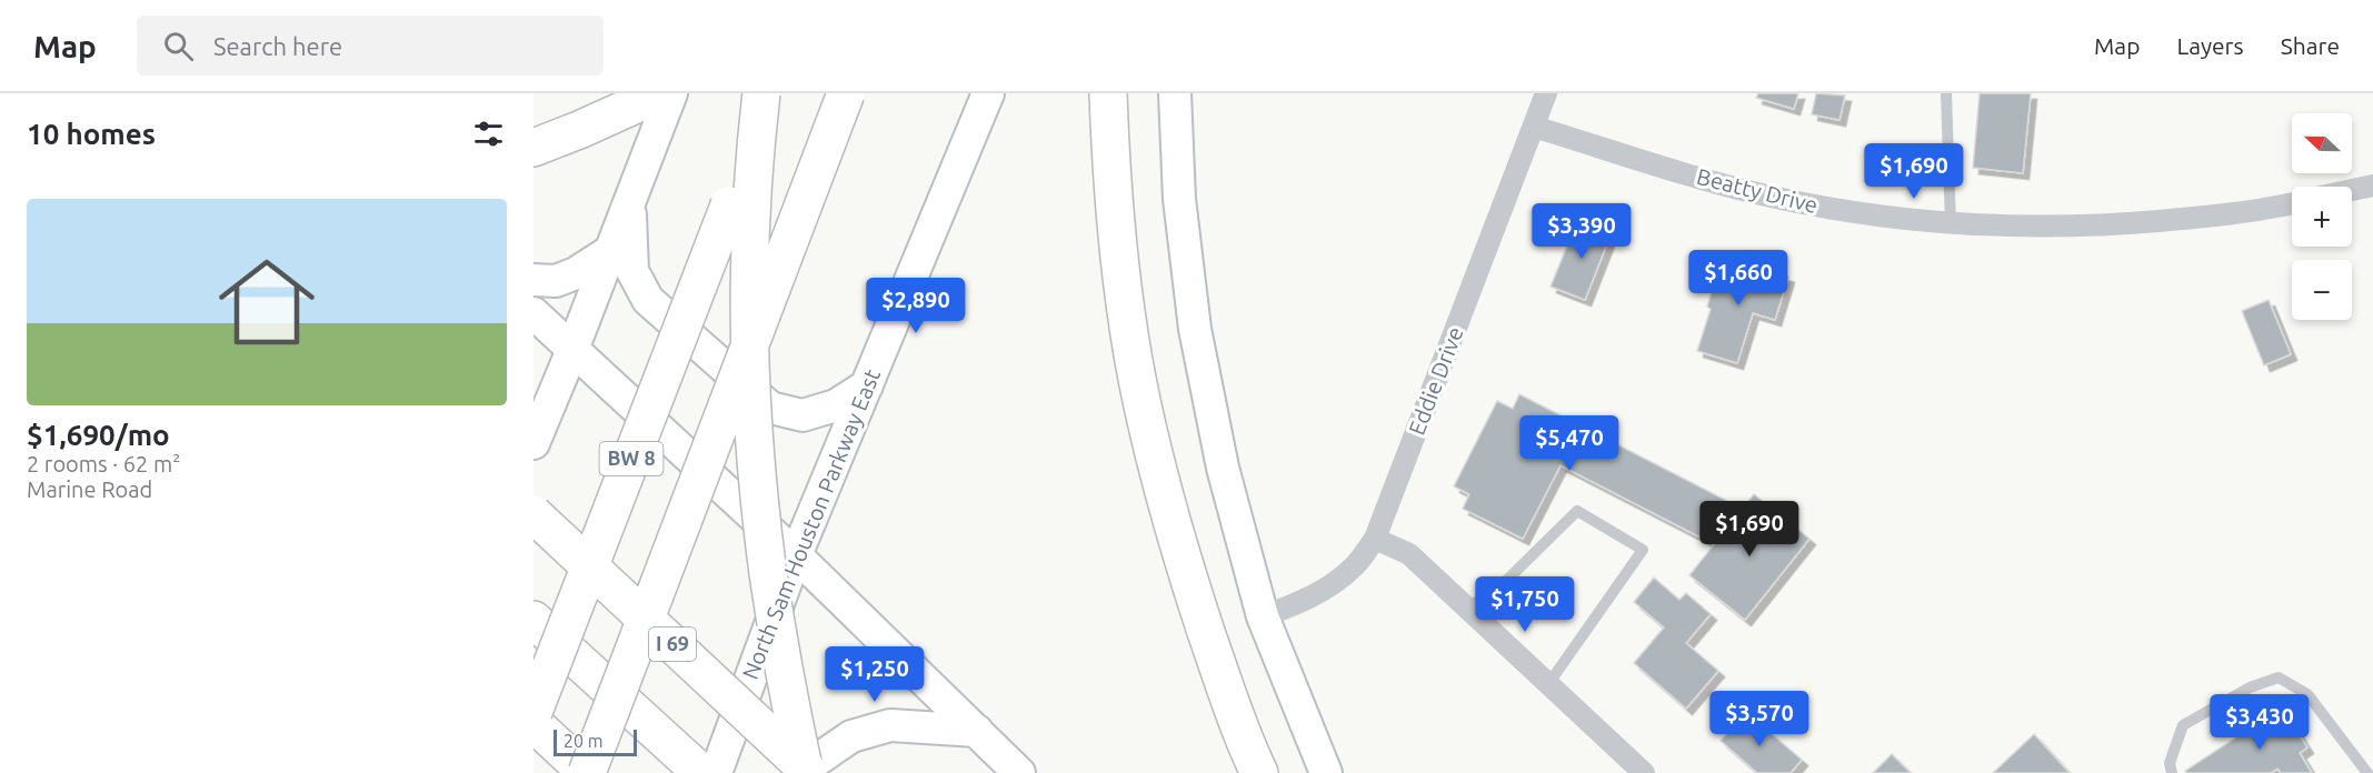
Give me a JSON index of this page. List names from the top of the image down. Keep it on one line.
{"streets":{"highway":["BW 8","I 69"],"main road":["North Sam Houston Parkway East"],"street":["Beatty Drive","Eddie Drive"]},"crossings":[["Beatty Drive","Eddie Drive"]],"scale_bar":"20 m","north":"left","page":{"header":"Map","search":"Search here","nav":["Map","Layers","Share"],"heading":"10 homes","map_buttons":["+","−"],"price":["$1,690","$3,390","$1,660","$2,890","$5,470","$1,690","$1,750","$1,250","$3,570","$3,430"],"list":[{"name":"$1,690/mo","note":"2 rooms · 62 m² · Marine Road"}],"scale":"20 m"}}
